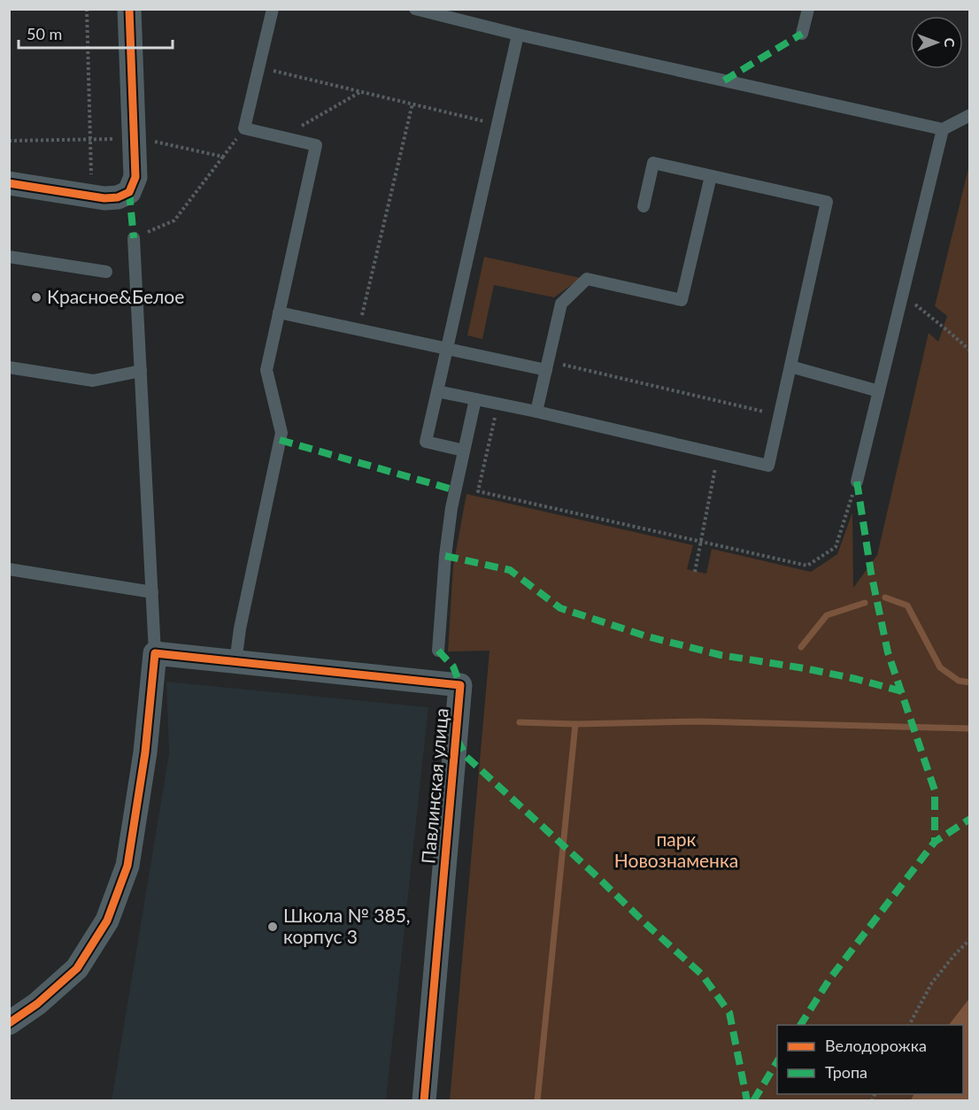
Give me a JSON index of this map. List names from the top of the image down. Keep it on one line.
{"streets":{"street":["Павлинская улица"]},"parks":["парк Новознаменка"],"places":["Красное&Белое","Школа № 385, корпус 3"],"legend":["Велодорожка","Тропа"],"scale_bar":"50 m","north":"right"}
